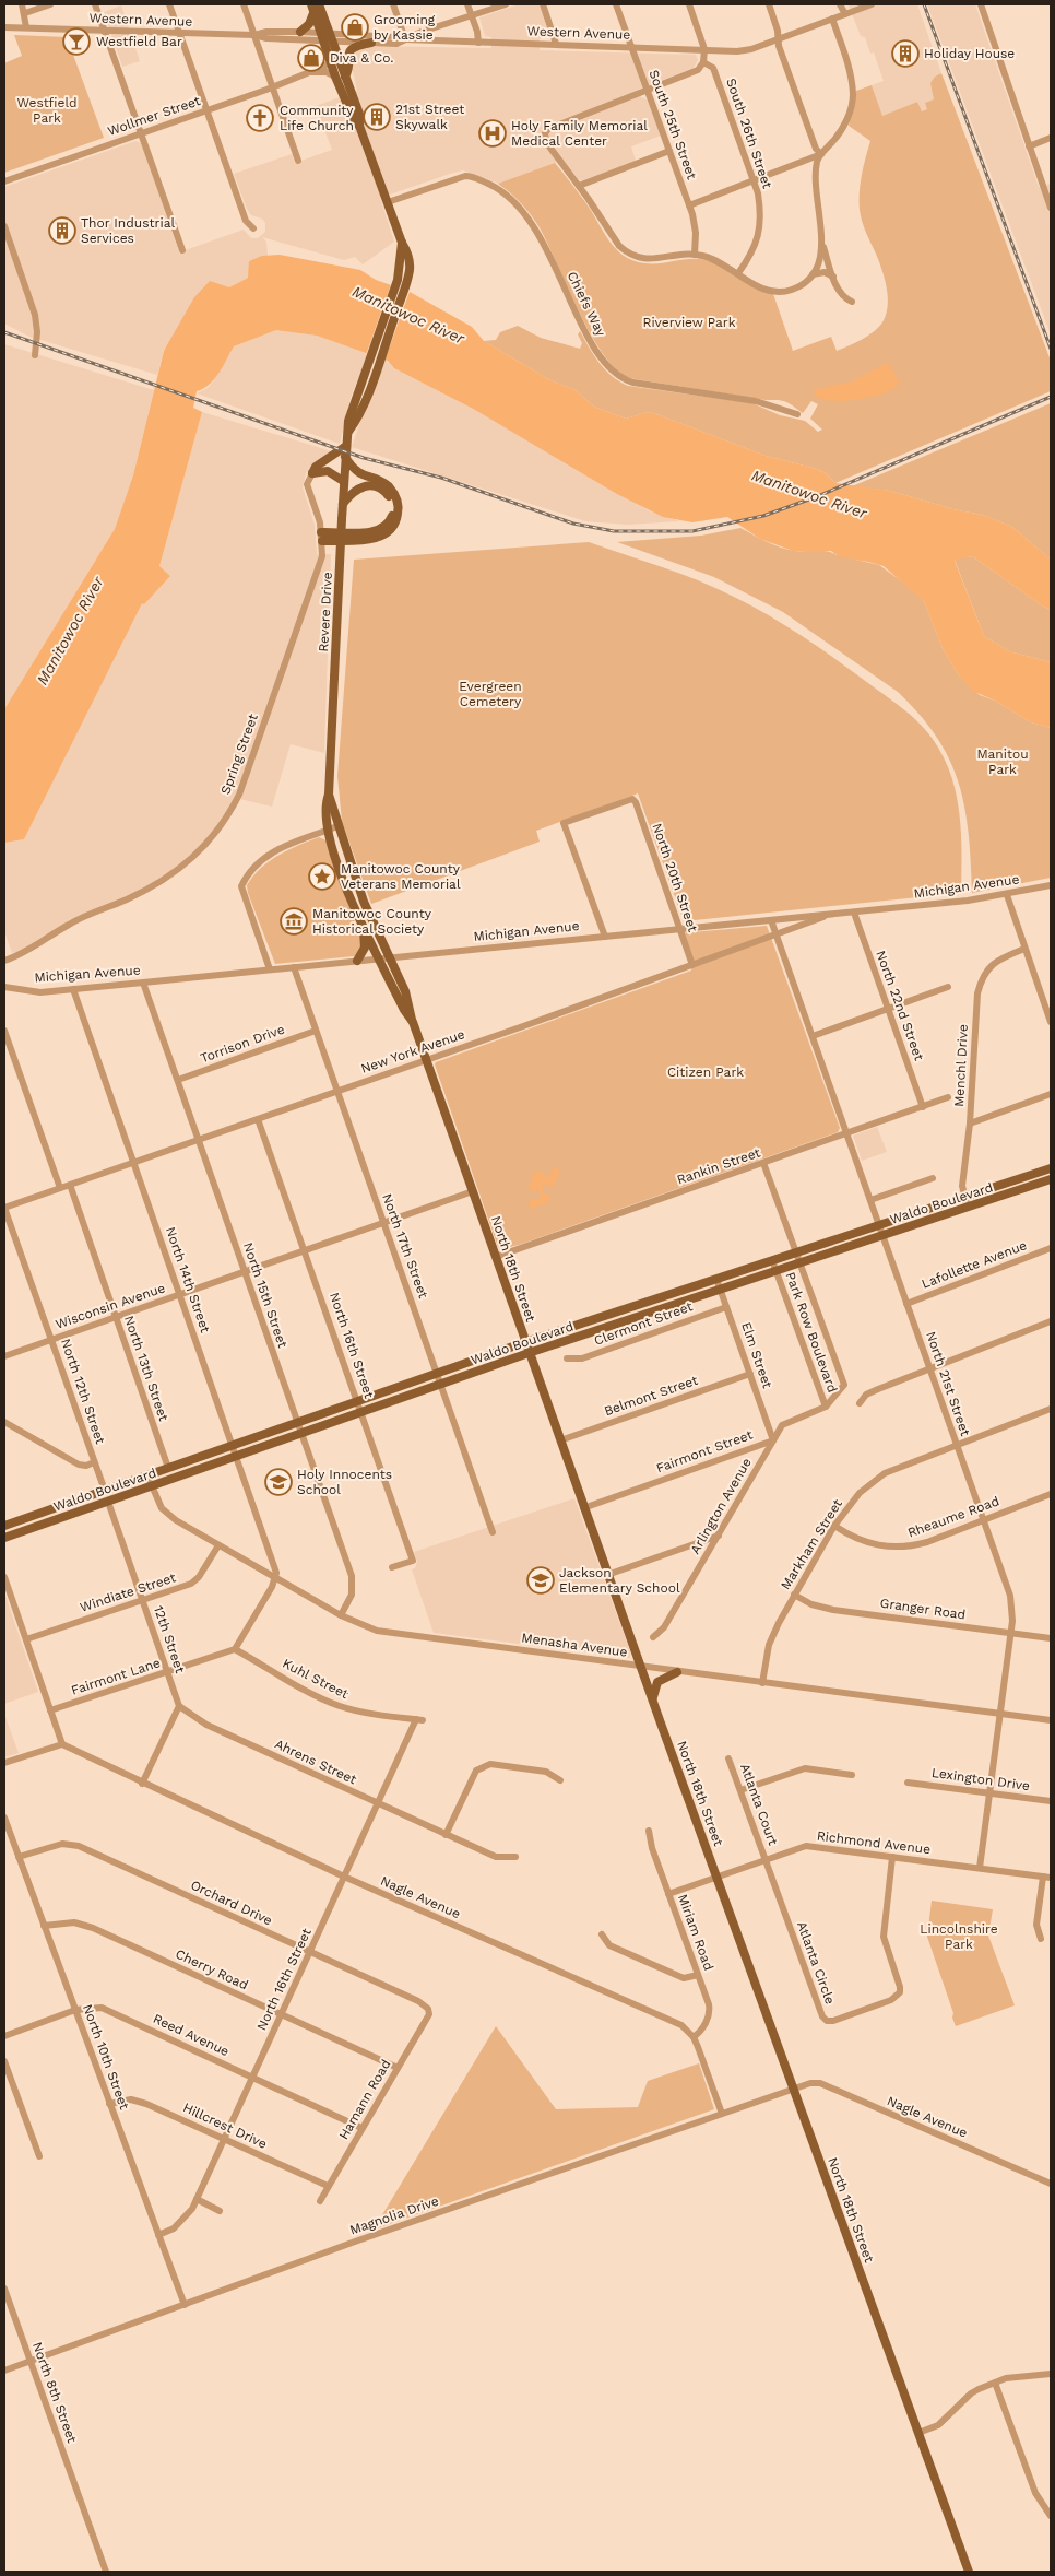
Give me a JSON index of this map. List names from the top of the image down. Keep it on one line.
{"streets":{"main road":["Revere Drive","Waldo Boulevard","North 18th Street"],"street":["Western Avenue","Wollmer Street","South 25th Street","South 26th Street","Chiefs Way","Spring Street","North 20th Street","Michigan Avenue","North 22nd Street","Torrison Drive","New York Avenue","Menchl Drive","Rankin Street","North 17th Street","Lafollette Avenue","North 14th Street","North 15th Street","Wisconsin Avenue","Clermont Street","Park Row Boulevard","North 16th Street","Elm Street","North 13th Street","North 21st Street","North 12th Street","Belmont Street","Fairmont Street","Arlington Avenue","Rheaume Road","Markham Street","Windiate Street","Granger Road","12th Street","Menasha Avenue","Fairmont Lane","Kuhl Street","Ahrens Street","Lexington Drive","Atlanta Court","Richmond Avenue","Nagle Avenue","Orchard Drive","Miriam Road","Atlanta Circle","Cherry Road","Reed Avenue","North 10th Street","Hamann Road","Hillcrest Drive","Magnolia Drive","North 8th Street"]},"crossings":[["Western Avenue","South 25th Street"],["Chiefs Way","Revere Drive"],["Revere Drive","North 18th Street"],["North 20th Street","Michigan Avenue"],["North 20th Street","New York Avenue"],["Michigan Avenue","North 22nd Street"],["Michigan Avenue","New York Avenue"],["Michigan Avenue","North 17th Street"],["Michigan Avenue","North 18th Street"],["Michigan Avenue","North 14th Street"],["Michigan Avenue","North 15th Street"],["Michigan Avenue","North 21st Street"],["North 22nd Street","Rankin Street"],["Torrison Drive","North 17th Street"],["Torrison Drive","North 15th Street"],["New York Avenue","North 17th Street"],["New York Avenue","North 18th Street"],["New York Avenue","North 14th Street"],["New York Avenue","North 15th Street"],["New York Avenue","North 16th Street"],["New York Avenue","North 13th Street"],["New York Avenue","North 21st Street"],["New York Avenue","North 12th Street"],["Menchl Drive","Waldo Boulevard"],["Rankin Street","North 18th Street"],["Rankin Street","North 21st Street"],["Waldo Boulevard","North 17th Street"],["Waldo Boulevard","North 18th Street"],["Waldo Boulevard","North 14th Street"],["Waldo Boulevard","North 15th Street"],["Waldo Boulevard","Park Row Boulevard"],["Waldo Boulevard","North 16th Street"],["Waldo Boulevard","Elm Street"],["Waldo Boulevard","North 13th Street"],["Waldo Boulevard","North 21st Street"],["Waldo Boulevard","North 12th Street"],["Waldo Boulevard","12th Street"],["Waldo Boulevard","Menasha Avenue"],["North 17th Street","Wisconsin Avenue"],["Lafollette Avenue","North 21st Street"],["North 18th Street","Wisconsin Avenue"],["North 18th Street","Belmont Street"],["North 18th Street","Fairmont Street"],["North 18th Street","Menasha Avenue"],["North 18th Street","Richmond Avenue"],["North 18th Street","Nagle Avenue"],["North 18th Street","Magnolia Drive"],["North 14th Street","Wisconsin Avenue"],["North 14th Street","Menasha Avenue"],["North 15th Street","Wisconsin Avenue"],["North 15th Street","Menasha Avenue"],["Wisconsin Avenue","North 16th Street"],["Wisconsin Avenue","North 13th Street"],["Wisconsin Avenue","North 12th Street"],["Clermont Street","Elm Street"],["Park Row Boulevard","Fairmont Street"],["North 16th Street","Kuhl Street"],["North 16th Street","Ahrens Street"],["North 16th Street","Nagle Avenue"],["North 16th Street","Orchard Drive"],["North 16th Street","Cherry Road"],["North 16th Street","Reed Avenue"],["North 16th Street","North 10th Street"],["North 16th Street","Hillcrest Drive"],["Elm Street","Belmont Street"],["Elm Street","Fairmont Street"],["Elm Street","Arlington Avenue"],["North 21st Street","Rheaume Road"],["North 21st Street","Markham Street"],["North 21st Street","Granger Road"],["North 21st Street","Menasha Avenue"],["North 21st Street","Lexington Drive"],["North 21st Street","Richmond Avenue"],["Fairmont Street","Arlington Avenue"],["Rheaume Road","Markham Street"],["Markham Street","Granger Road"],["Markham Street","Menasha Avenue"],["Windiate Street","12th Street"],["Windiate Street","Menasha Avenue"],["12th Street","Fairmont Lane"],["12th Street","Ahrens Street"],["Fairmont Lane","Kuhl Street"],["Atlanta Court","Richmond Avenue"],["Atlanta Court","Atlanta Circle"],["Richmond Avenue","Miriam Road"],["Richmond Avenue","Atlanta Circle"],["Nagle Avenue","Miriam Road"],["Nagle Avenue","Magnolia Drive"],["Orchard Drive","North 10th Street"],["Orchard Drive","Hamann Road"],["Cherry Road","North 10th Street"],["Cherry Road","Hamann Road"],["Reed Avenue","North 10th Street"],["Reed Avenue","Hamann Road"],["North 10th Street","Hillcrest Drive"],["North 10th Street","Magnolia Drive"],["Hamann Road","Hillcrest Drive"],["Magnolia Drive","North 8th Street"]],"water":["Manitowoc River"],"parks":["Westfield Park","Riverview Park","Evergreen Cemetery","Manitou Park","Citizen Park","Lincolnshire Park"],"places":{"shop":["Grooming by Kassie","Diva & Co."],"bar":["Westfield Bar"],"building":["Holiday House","21st Street Skywalk","Thor Industrial Services"],"church":["Community Life Church"],"hospital":["Holy Family Memorial Medical Center"],"place":["Manitowoc County Veterans Memorial"],"museum":["Manitowoc County Historical Society"],"school or university":["Holy Innocents School","Jackson Elementary School"]}}
